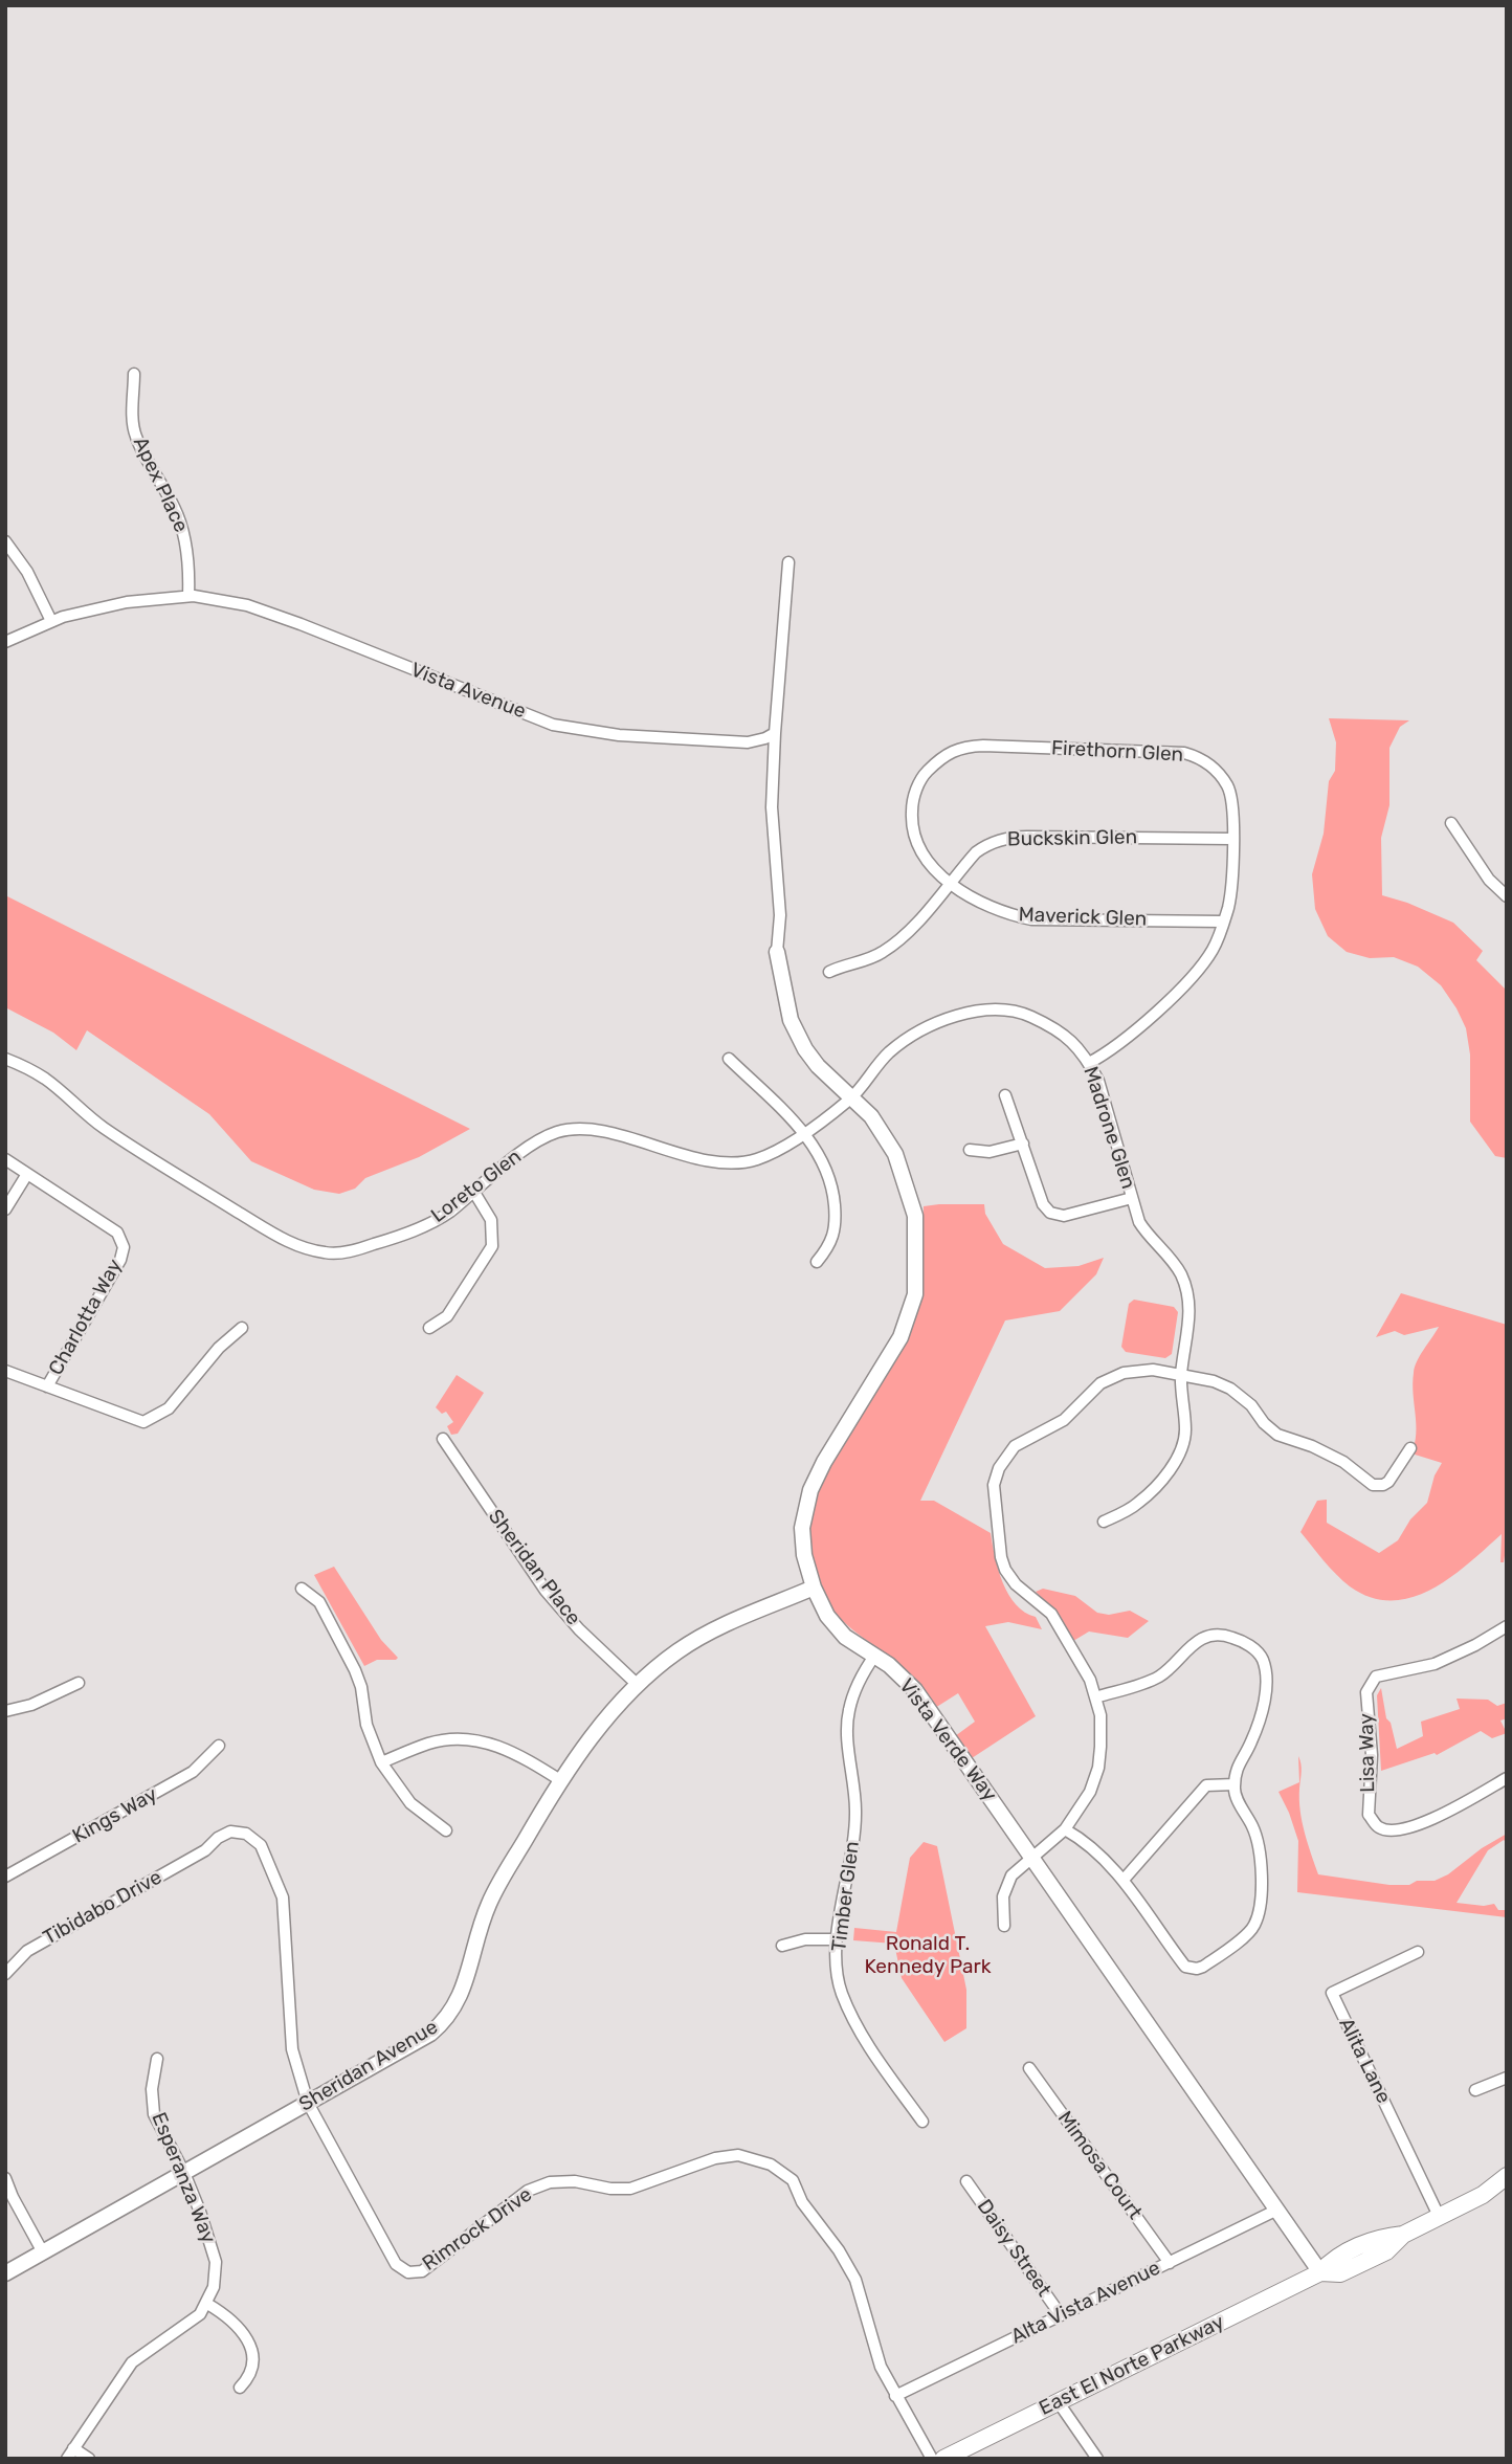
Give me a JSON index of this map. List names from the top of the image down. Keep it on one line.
{"streets":{"main road":["East El Norte Parkway"],"street":["Apex Place","Vista Avenue","Firethorn Glen","Buckskin Glen","Maverick Glen","Madrone Glen","Loreto Glen","Charlotta Way","Sheridan Place","Vista Verde Way","Lisa Way","Kings Way","Timber Glen","Tibidabo Drive","Alita Lane","Sheridan Avenue","Mimosa Court","Esperanza Way","Rimrock Drive","Daisy Street","Alta Vista Avenue"]},"crossings":[["Apex Place","Vista Avenue"],["Firethorn Glen","Buckskin Glen"],["Firethorn Glen","Maverick Glen"],["Firethorn Glen","Madrone Glen"],["Buckskin Glen","Maverick Glen"],["Madrone Glen","Loreto Glen"],["Madrone Glen","Vista Verde Way"],["Loreto Glen","Vista Verde Way"],["Sheridan Place","Sheridan Avenue"],["Vista Verde Way","Timber Glen"],["Vista Verde Way","Sheridan Avenue"],["Vista Verde Way","Alta Vista Avenue"],["Vista Verde Way","East El Norte Parkway"],["Tibidabo Drive","Rimrock Drive"],["Alita Lane","East El Norte Parkway"],["Sheridan Avenue","Esperanza Way"],["Sheridan Avenue","Rimrock Drive"],["Mimosa Court","Alta Vista Avenue"],["Rimrock Drive","Alta Vista Avenue"],["Daisy Street","Alta Vista Avenue"]],"parks":["Ronald T. Kennedy Park"]}
